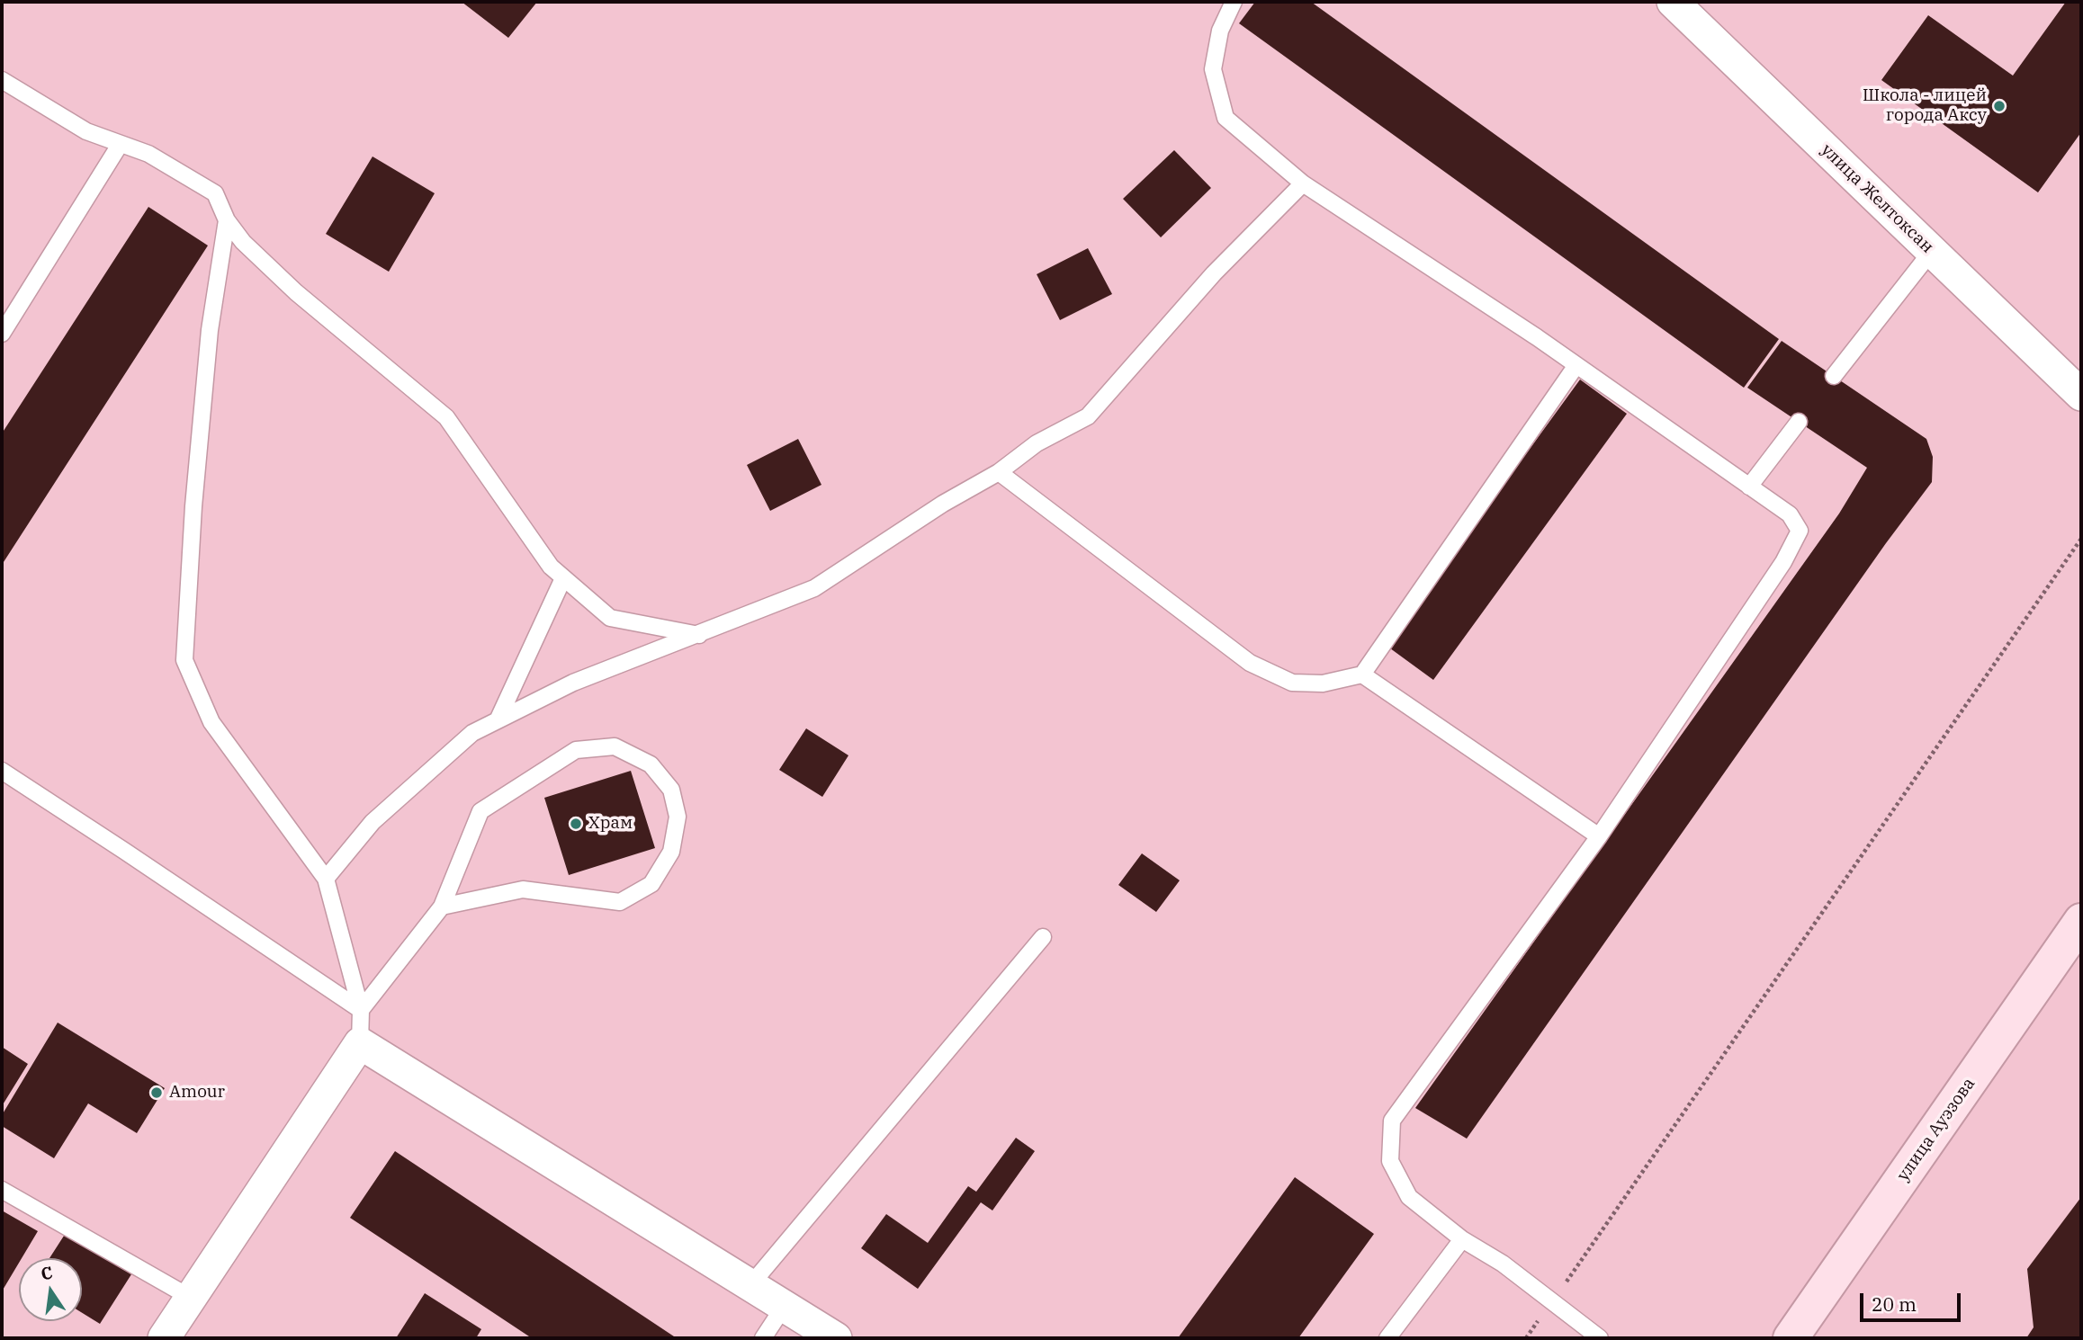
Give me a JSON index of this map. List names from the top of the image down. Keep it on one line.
{"streets":{"street":["улица Желтоксан","улица Ауэзова"]},"places":["Школа - лицей города Аксу","Храм","Amour"],"scale_bar":"20 m","north":"top"}
